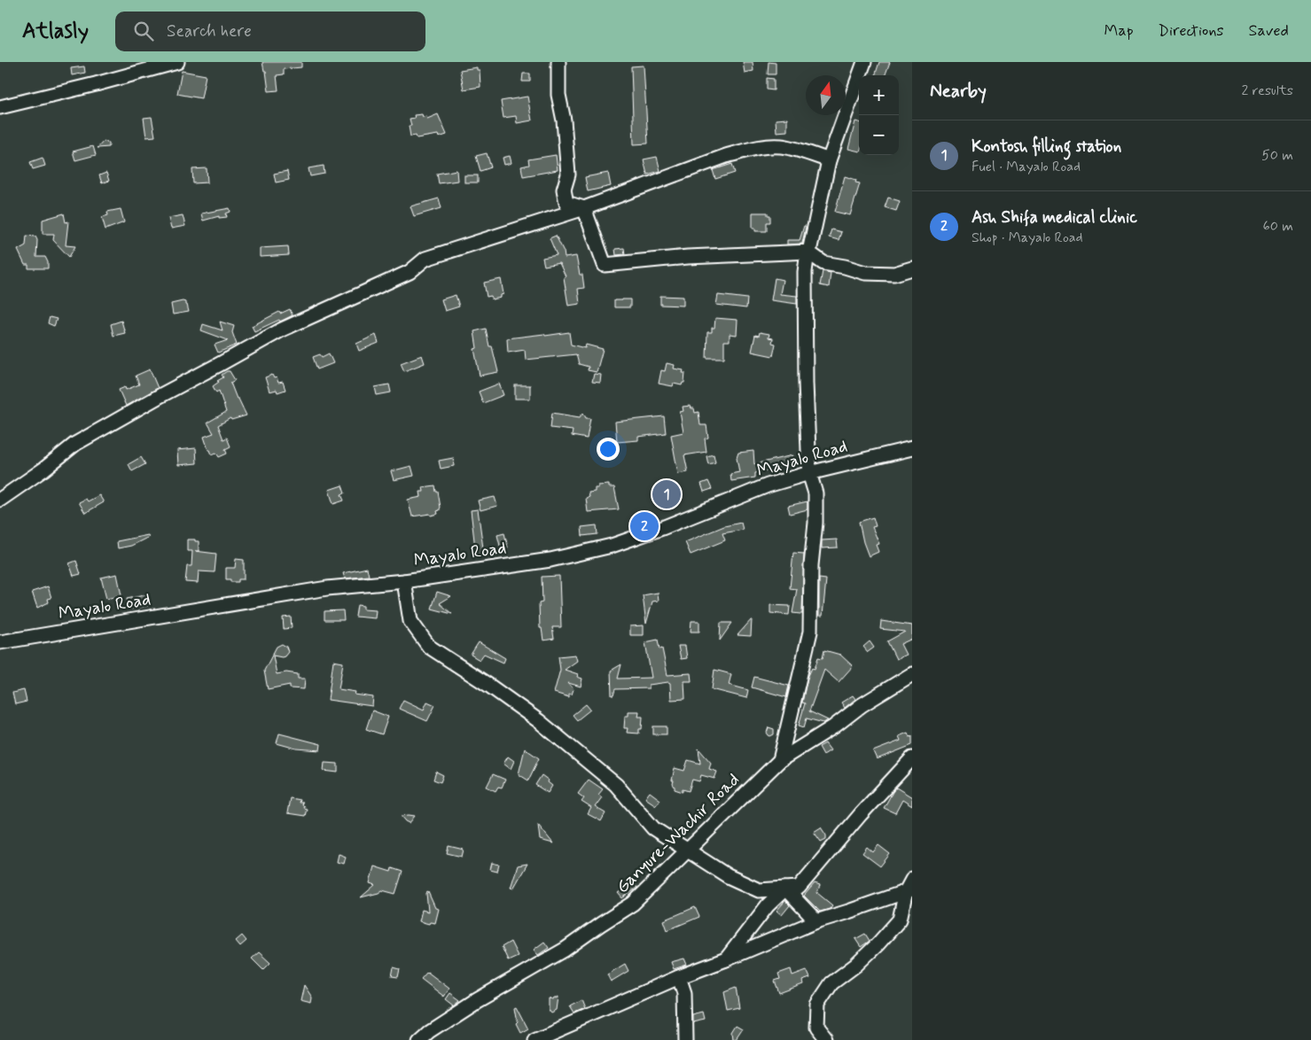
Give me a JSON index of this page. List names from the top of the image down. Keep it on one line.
{"streets":{"street":["Mayalo Road","Ganyure-Wachir Road"]},"north":"top","page":{"header":"Atlasly","search":"Search here","nav":["Map","Directions","Saved"],"heading":["Nearby","2 results"],"map_buttons":["+","−"],"list":[{"mark":"1","name":"Kontosh filling station","note":"Fuel · Mayalo Road","value":"50 m"},{"mark":"2","name":"Ash Shifa medical clinic","note":"Shop · Mayalo Road","value":"60 m"}],"pins":["1","2"]}}
